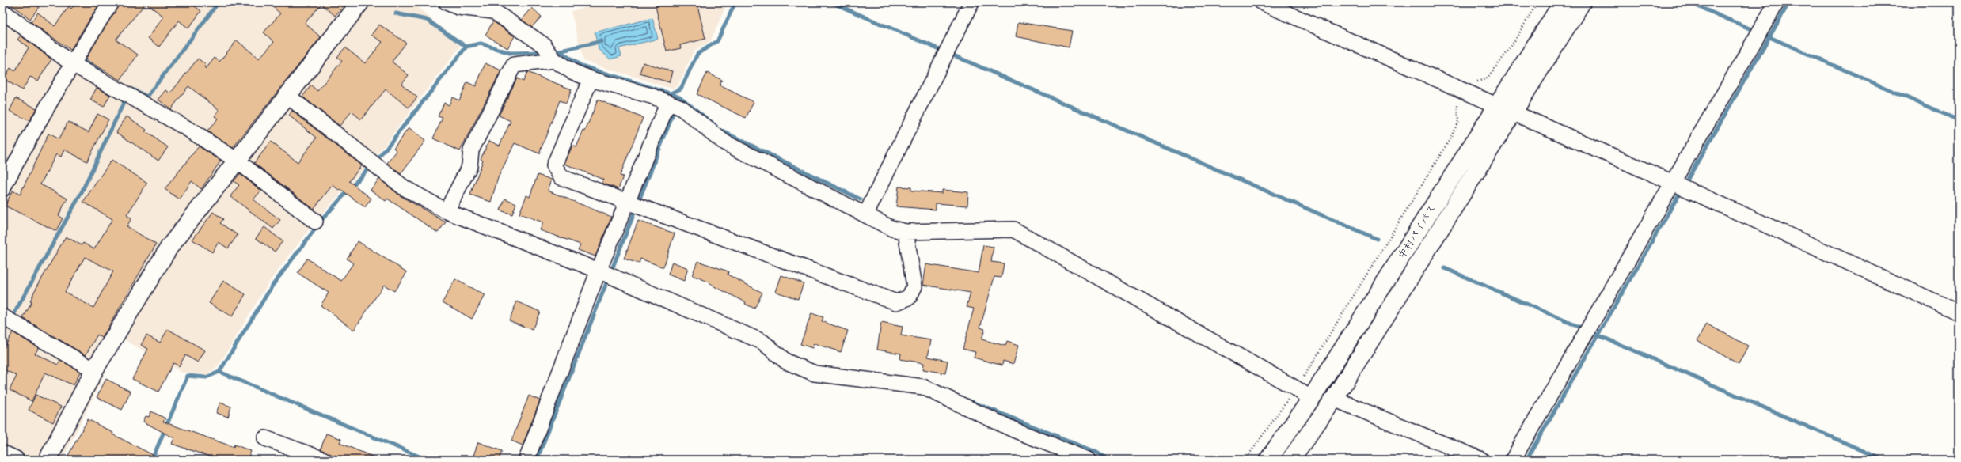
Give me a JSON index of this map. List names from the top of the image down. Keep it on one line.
{"streets":{"main road":["中村バイパス"]}}
